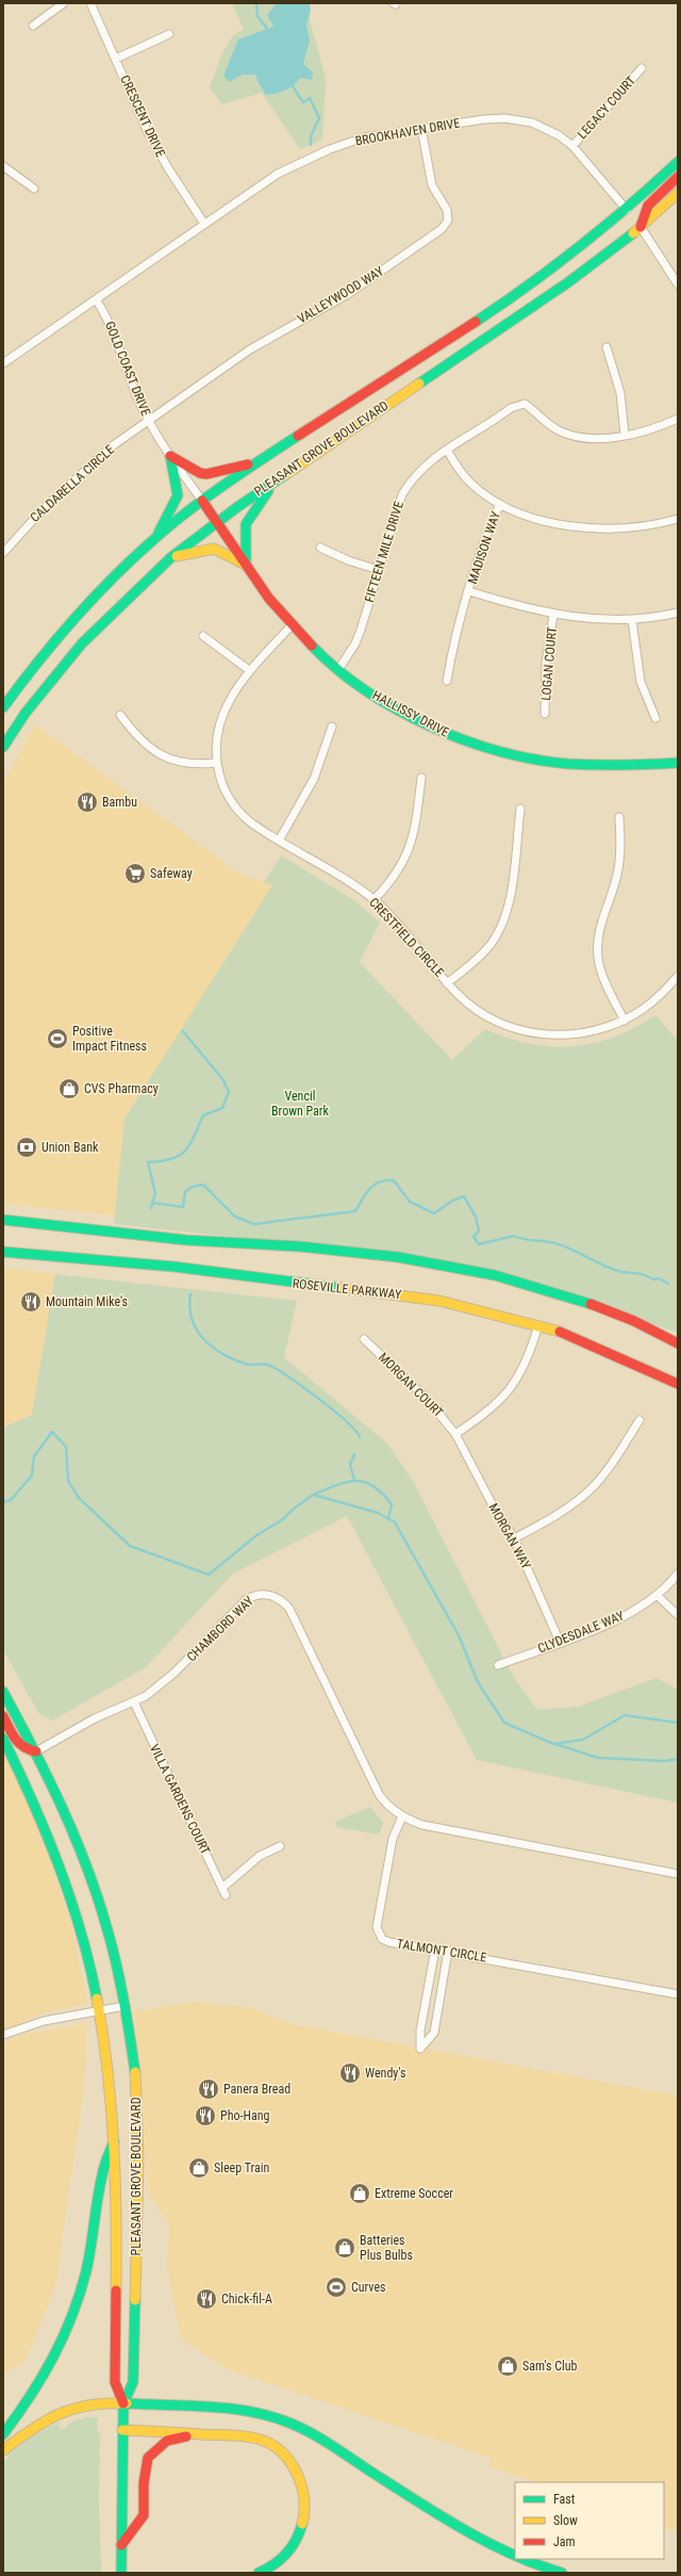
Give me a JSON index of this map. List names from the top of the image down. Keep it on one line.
{"streets":{"main road":["PLEASANT GROVE BOULEVARD","HALLISSY DRIVE","ROSEVILLE PARKWAY"],"street":["LEGACY COURT","CRESCENT DRIVE","BROOKHAVEN DRIVE","VALLEYWOOD WAY","GOLD COAST DRIVE","CALDARELLA CIRCLE","MADISON WAY","FIFTEEN MILE DRIVE","LOGAN COURT","CRESTFIELD CIRCLE","MORGAN COURT","MORGAN WAY","CHAMBORD WAY","CLYDESDALE WAY","VILLA GARDENS COURT","TALMONT CIRCLE"]},"crossings":[["LEGACY COURT","BROOKHAVEN DRIVE"],["CRESCENT DRIVE","BROOKHAVEN DRIVE"],["BROOKHAVEN DRIVE","VALLEYWOOD WAY"],["BROOKHAVEN DRIVE","GOLD COAST DRIVE"],["BROOKHAVEN DRIVE","PLEASANT GROVE BOULEVARD"],["VALLEYWOOD WAY","GOLD COAST DRIVE"],["VALLEYWOOD WAY","CALDARELLA CIRCLE"],["GOLD COAST DRIVE","PLEASANT GROVE BOULEVARD"],["GOLD COAST DRIVE","CALDARELLA CIRCLE"],["GOLD COAST DRIVE","HALLISSY DRIVE"],["PLEASANT GROVE BOULEVARD","HALLISSY DRIVE"],["PLEASANT GROVE BOULEVARD","CHAMBORD WAY"],["FIFTEEN MILE DRIVE","HALLISSY DRIVE"],["HALLISSY DRIVE","CRESTFIELD CIRCLE"],["MORGAN COURT","MORGAN WAY"],["MORGAN WAY","CLYDESDALE WAY"],["CHAMBORD WAY","VILLA GARDENS COURT"],["CHAMBORD WAY","TALMONT CIRCLE"]],"parks":["Vencil Brown Park"],"places":{"restaurant":["Bambu","Mountain Mike's","Wendy's","Panera Bread","Pho-Hang","Chick-fil-A"],"supermarket":["Safeway"],"sports":["Positive Impact Fitness","Curves"],"shop":["CVS Pharmacy","Sleep Train","Extreme Soccer","Batteries Plus Bulbs","Sam's Club"],"bank":["Union Bank"]},"legend":["Fast","Slow","Jam"]}
